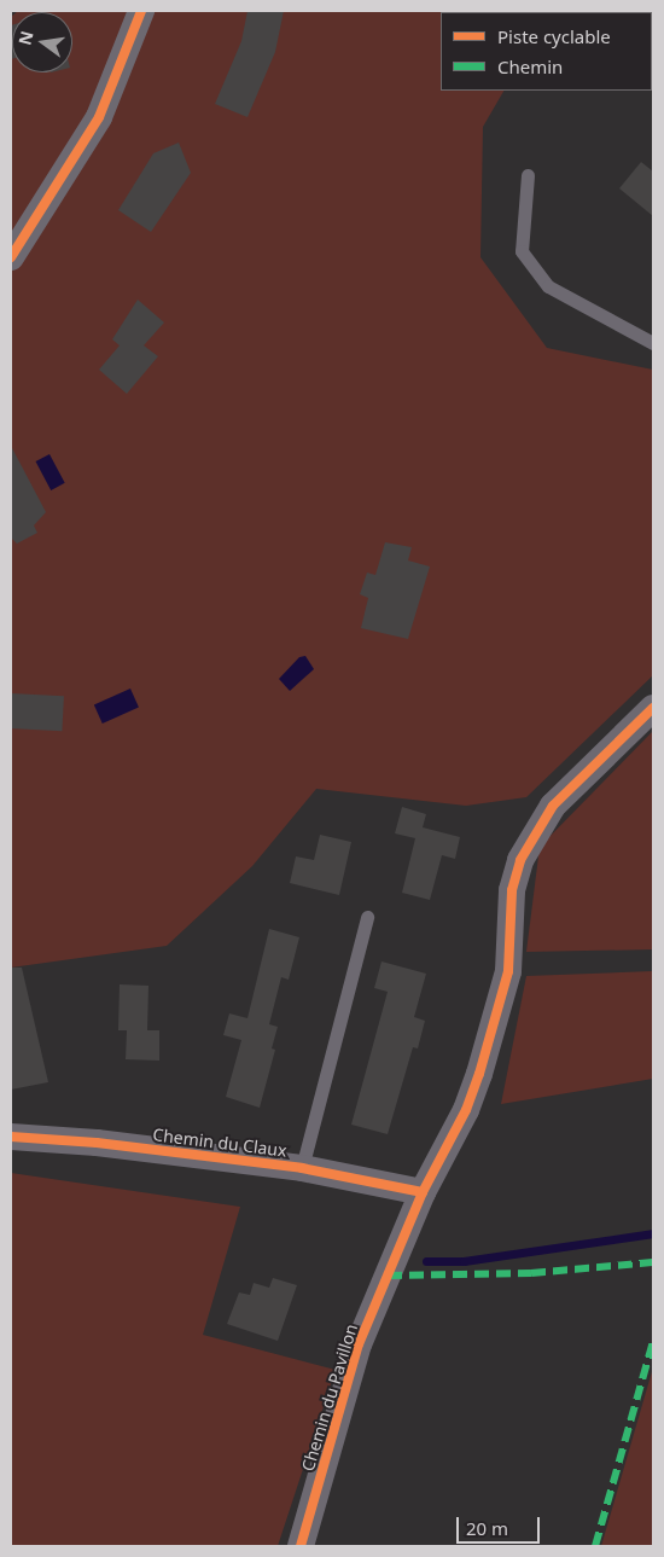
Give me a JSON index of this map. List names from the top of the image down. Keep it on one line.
{"streets":{"street":["Chemin du Claux","Chemin du Pavillon"]},"crossings":[["Chemin du Claux","Chemin du Pavillon"]],"legend":["Piste cyclable","Chemin"],"scale_bar":"20 m","north":"left"}
